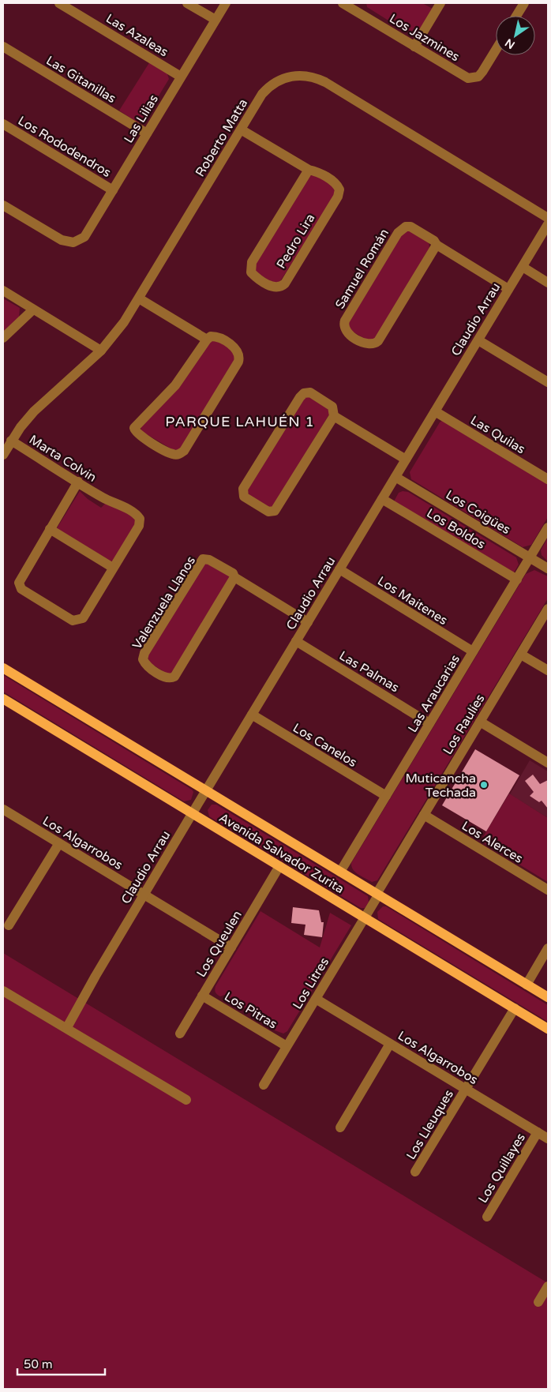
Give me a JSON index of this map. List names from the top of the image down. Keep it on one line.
{"streets":{"main road":["Avenida Salvador Zurita"],"street":["Las Azaleas","Los Jazmines","Las Gitanillas","Las Lilias","Roberto Matta","Los Rododendros","Pedro Lira","Samuel Román","Claudio Arrau","Las Quilas","Marta Colvin","Los Coigües","Los Boldos","Los Maitenes","Valenzuela Llanos","Las Palmas","Las Araucarias","Los Raulíes","Los Canelos","Los Alerces","Los Algarrobos","Los Queulen","Los Litres","Los Pitras","Los Lleuques","Los Quillayes"]},"crossings":[["Las Azaleas","Las Lilias"],["Las Gitanillas","Las Lilias"],["Las Lilias","Los Rododendros"],["Roberto Matta","Pedro Lira"],["Roberto Matta","Marta Colvin"],["Samuel Román","Claudio Arrau"],["Claudio Arrau","Las Quilas"],["Claudio Arrau","Los Coigües"],["Claudio Arrau","Los Boldos"],["Claudio Arrau","Los Maitenes"],["Claudio Arrau","Valenzuela Llanos"],["Claudio Arrau","Las Palmas"],["Claudio Arrau","Los Canelos"],["Claudio Arrau","Los Algarrobos"],["Claudio Arrau","Avenida Salvador Zurita"],["Los Coigües","Las Araucarias"],["Los Boldos","Las Araucarias"],["Los Maitenes","Las Araucarias"],["Las Palmas","Las Araucarias"],["Las Araucarias","Los Canelos"],["Las Araucarias","Avenida Salvador Zurita"],["Los Raulíes","Los Alerces"],["Los Raulíes","Avenida Salvador Zurita"],["Los Raulíes","Los Litres"],["Los Algarrobos","Los Queulen"],["Los Algarrobos","Los Litres"],["Los Algarrobos","Los Lleuques"],["Los Algarrobos","Los Quillayes"],["Avenida Salvador Zurita","Los Queulen"],["Avenida Salvador Zurita","Los Litres"],["Avenida Salvador Zurita","Los Lleuques"],["Los Queulen","Los Pitras"],["Los Litres","Los Pitras"]],"districts":["PARQUE LAHUÉN 1"],"places":["Muticancha Techada"],"scale_bar":"50 m","north":"bottom left"}
